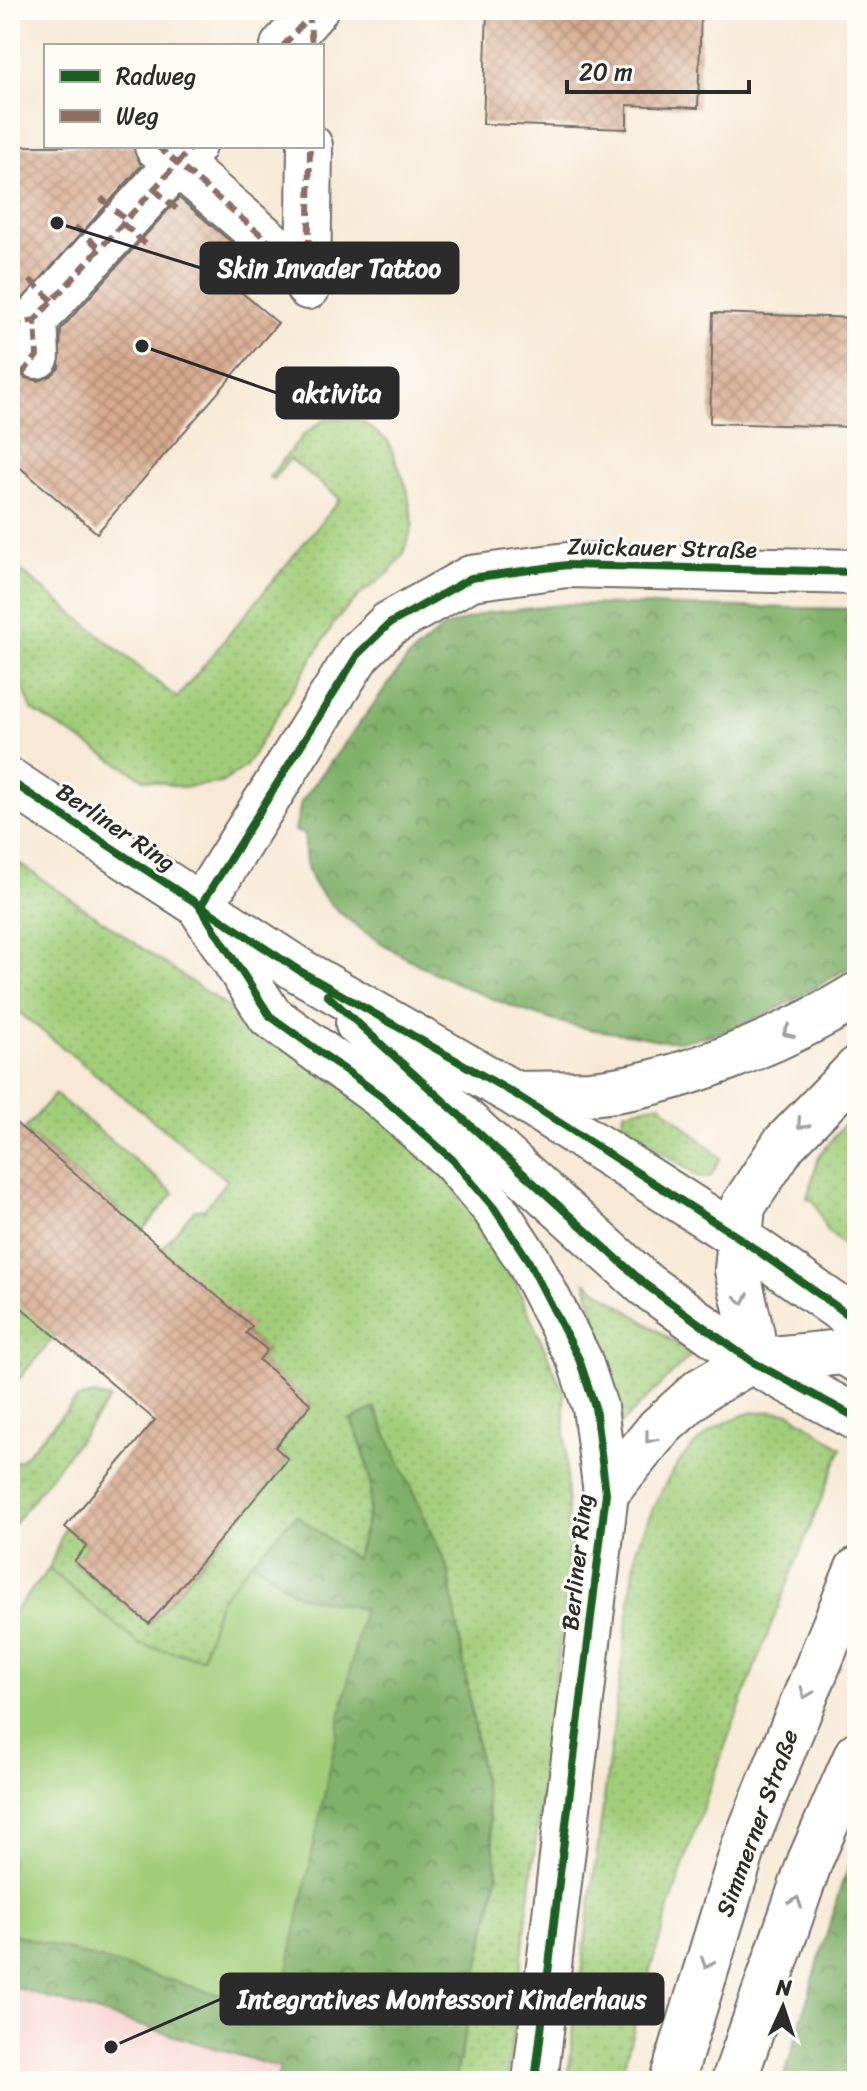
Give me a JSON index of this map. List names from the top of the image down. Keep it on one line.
{"streets":{"street":["Zwickauer Straße","Berliner Ring","Simmerner Straße"]},"crossings":[["Zwickauer Straße","Berliner Ring"]],"places":["Skin Invader Tattoo","aktivita","Integratives Montessori Kinderhaus"],"legend":["Radweg","Weg"],"scale_bar":"20 m","north":"top"}
